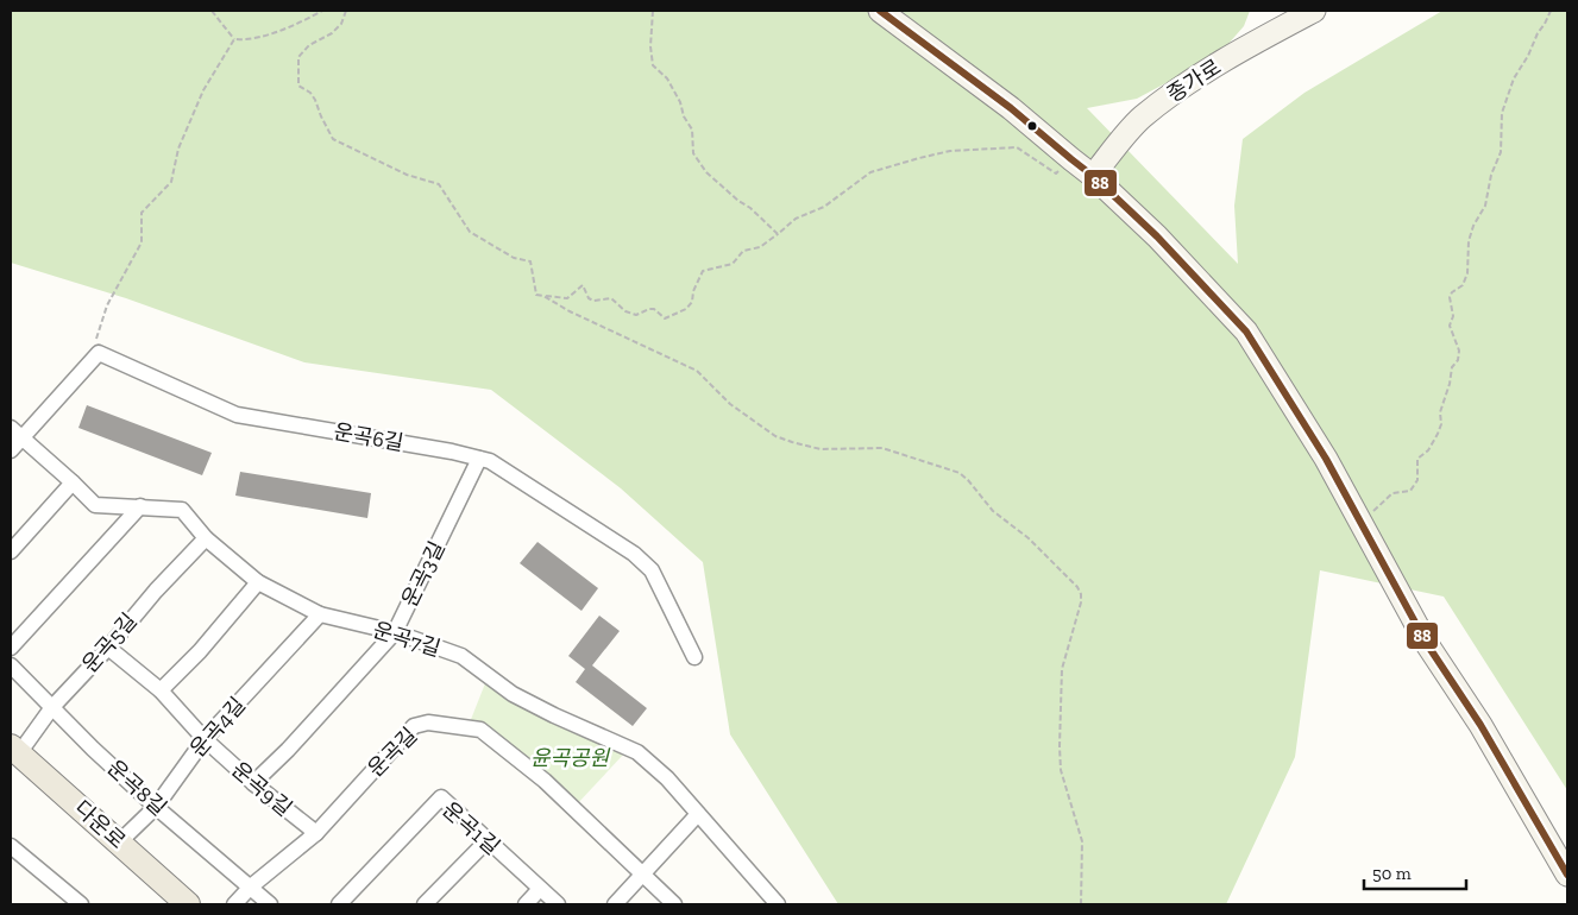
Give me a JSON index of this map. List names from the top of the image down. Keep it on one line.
{"streets":{"main road":["종가로","다운로"],"street":["운곡6길","운곡3길","운곡7길","운곡5길","운곡4길","운곡길","운곡8길","운곡9길","운곡1길"]},"crossings":[["운곡6길","운곡3길"],["운곡3길","운곡7길"],["운곡3길","운곡9길"],["운곡7길","운곡5길"],["운곡7길","운곡4길"],["운곡5길","운곡8길"],["운곡5길","운곡9길"],["운곡5길","다운로"],["운곡4길","운곡8길"],["운곡4길","운곡9길"],["운곡4길","다운로"],["운곡길","운곡8길"],["운곡길","운곡9길"]],"parks":["윤곡공원"],"lines":["transit line 88"],"scale_bar":"50 m"}
